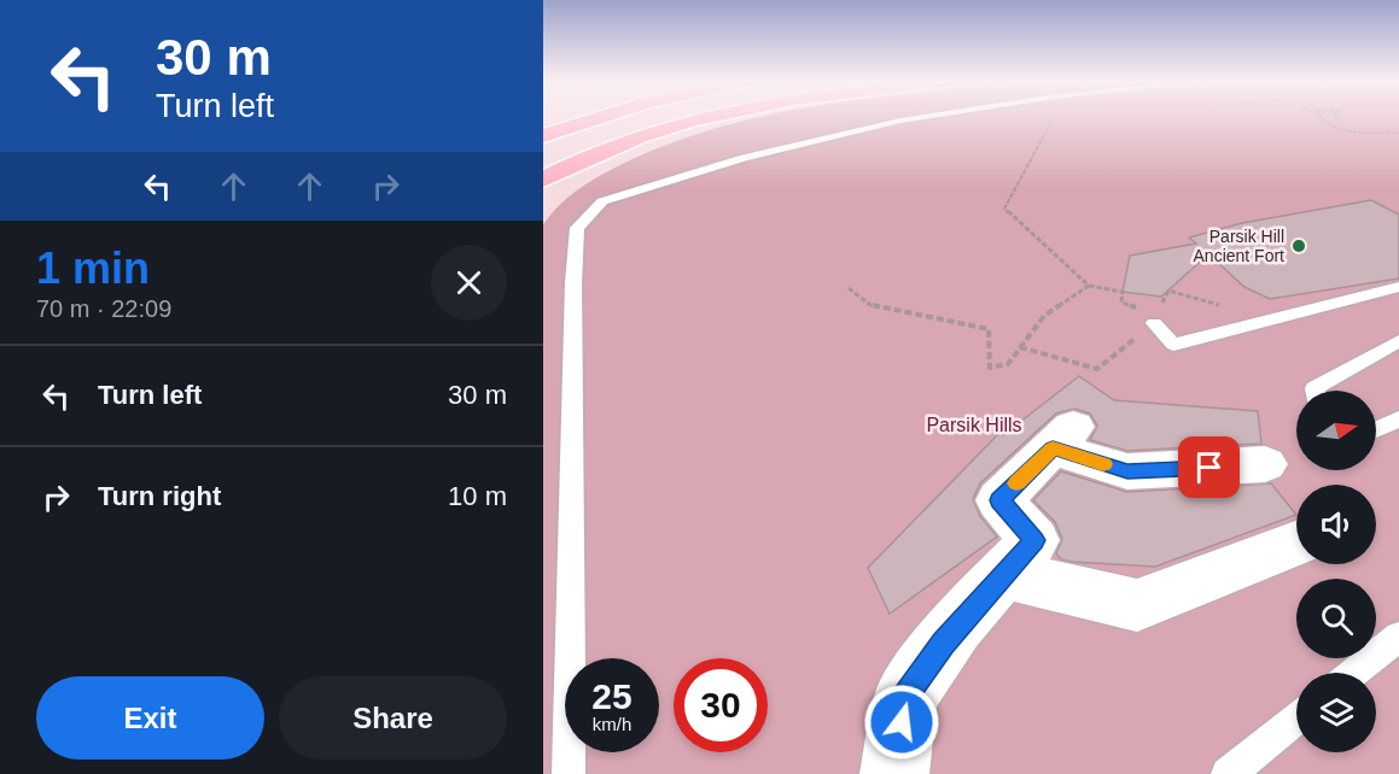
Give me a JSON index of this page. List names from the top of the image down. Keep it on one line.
{"parks":["Parsik Hills"],"places":["Parsik Hill Ancient Fort"],"north":"right","page":{"turn":["30 m","Turn left"],"heading":["1 min","70 m · 22:09"],"list":[{"name":"Turn left","value":"30 m"},{"name":"Turn right","value":"10 m"}],"speed":"25 km/h","limit":"30","buttons":["Exit","Share"]}}
